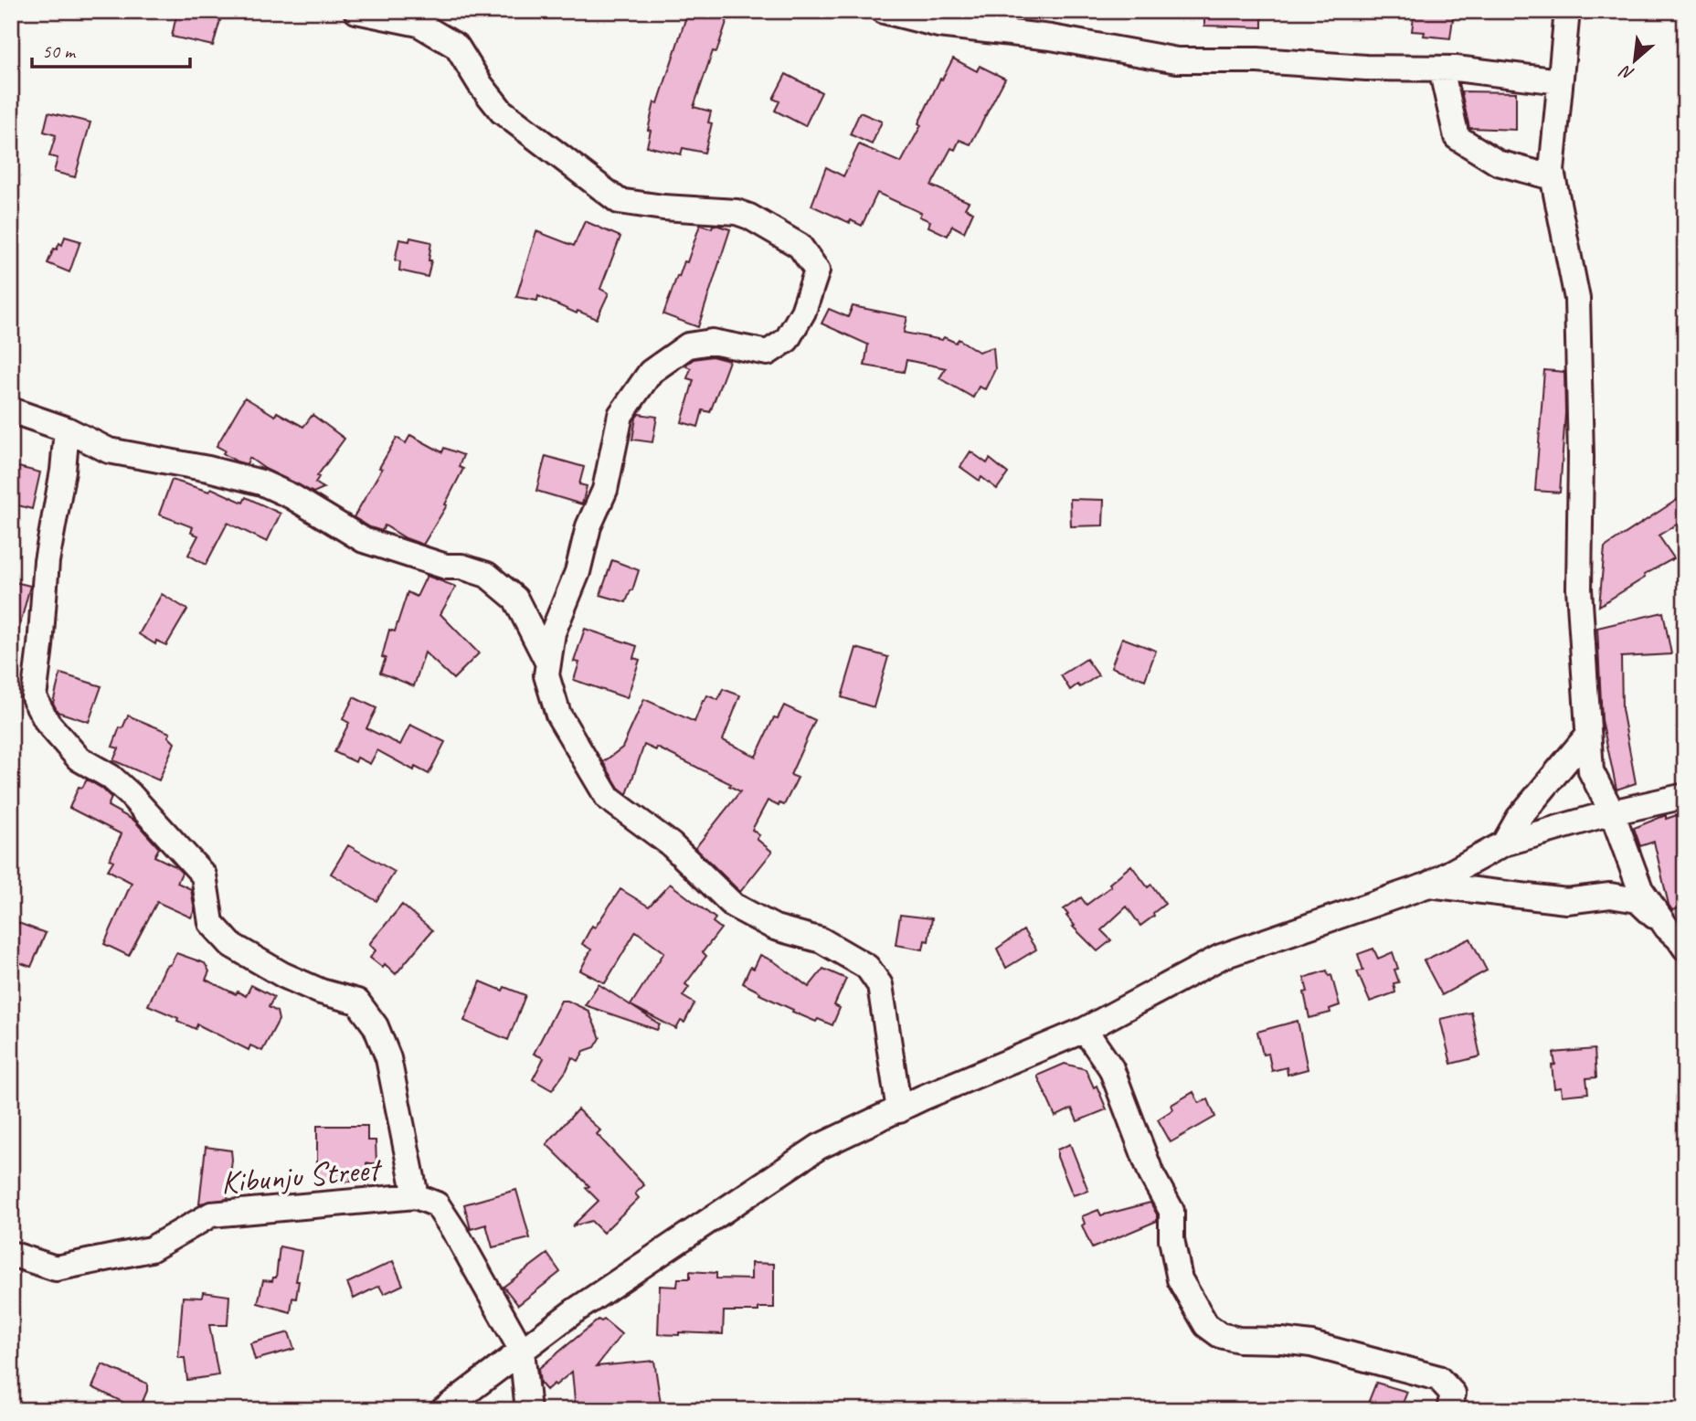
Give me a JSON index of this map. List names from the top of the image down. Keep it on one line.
{"streets":{"street":["Kibunju Street"]},"scale_bar":"50 m","north":"bottom left"}
